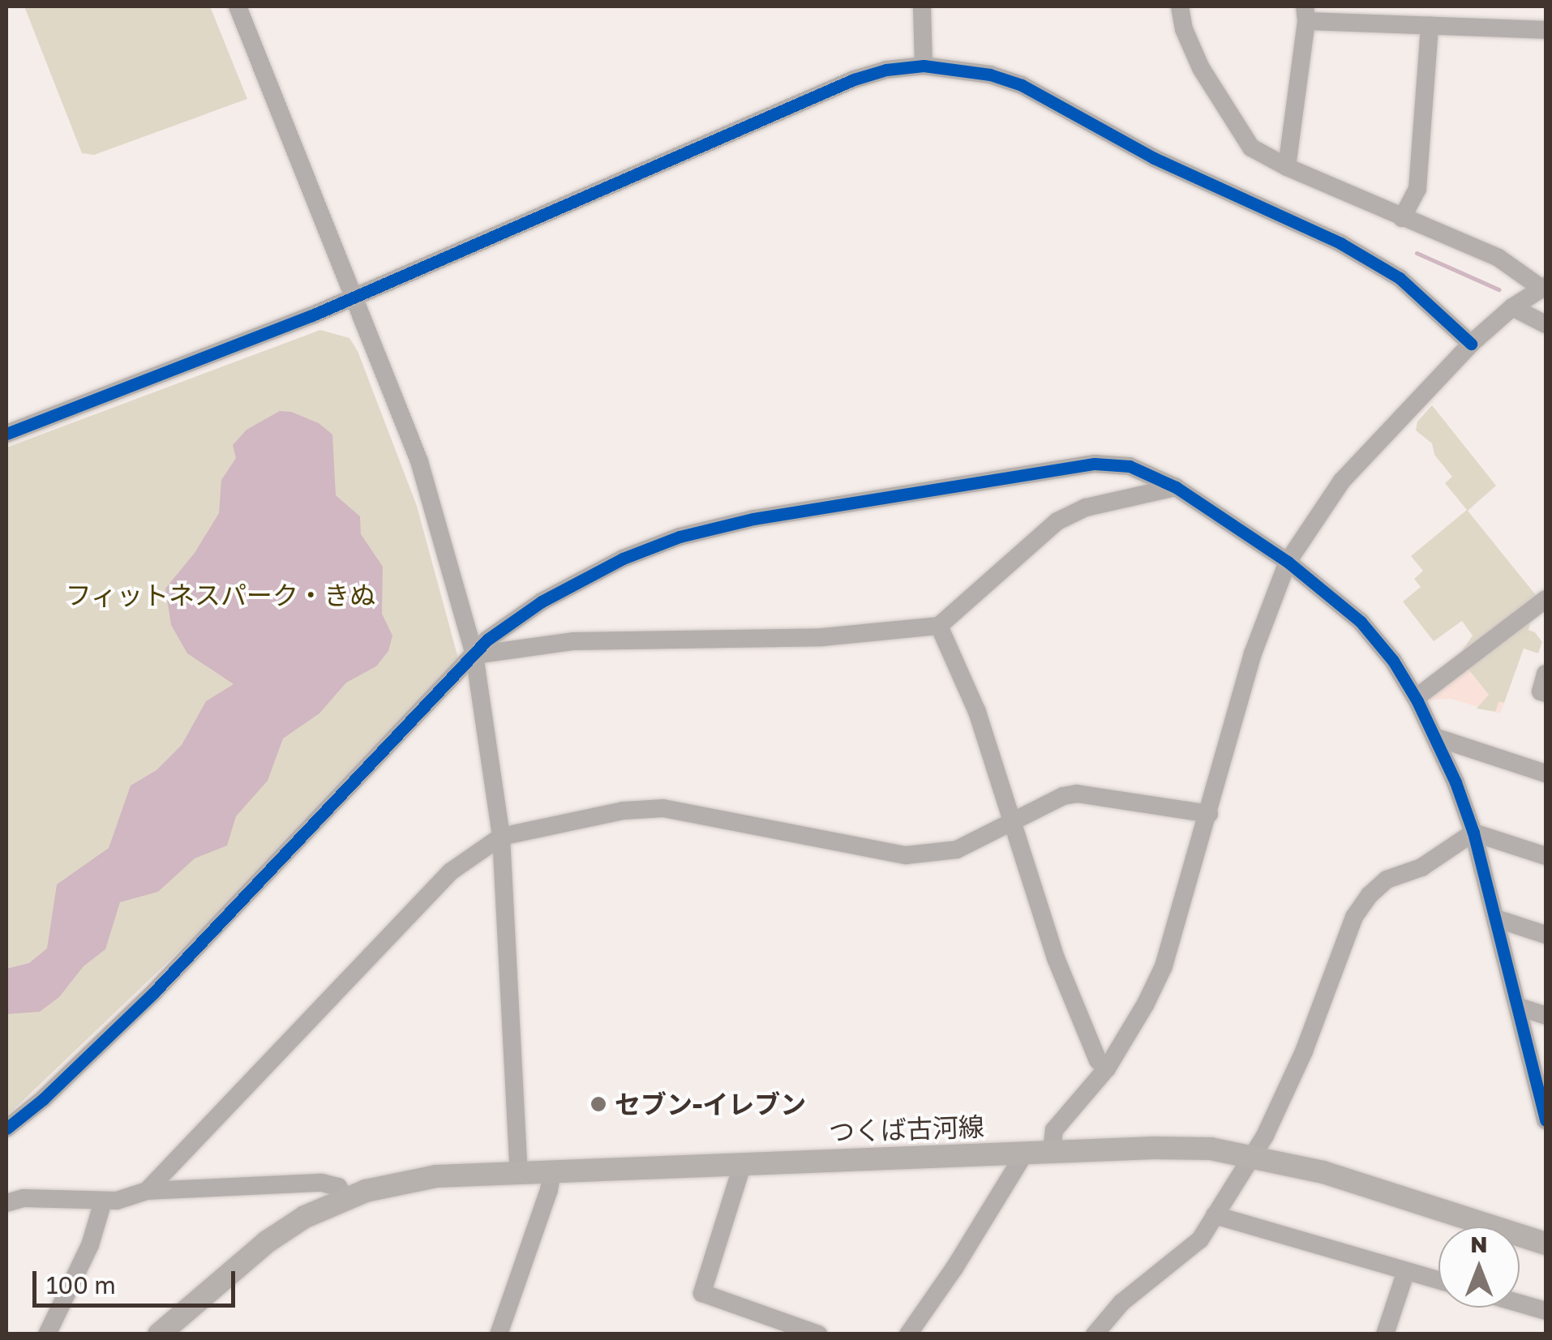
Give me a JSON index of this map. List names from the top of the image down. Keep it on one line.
{"streets":{"main road":["つくば古河線"]},"parks":["フィットネスパーク・きぬ"],"places":["セブン-イレブン"],"scale_bar":"100 m","north":"top"}
